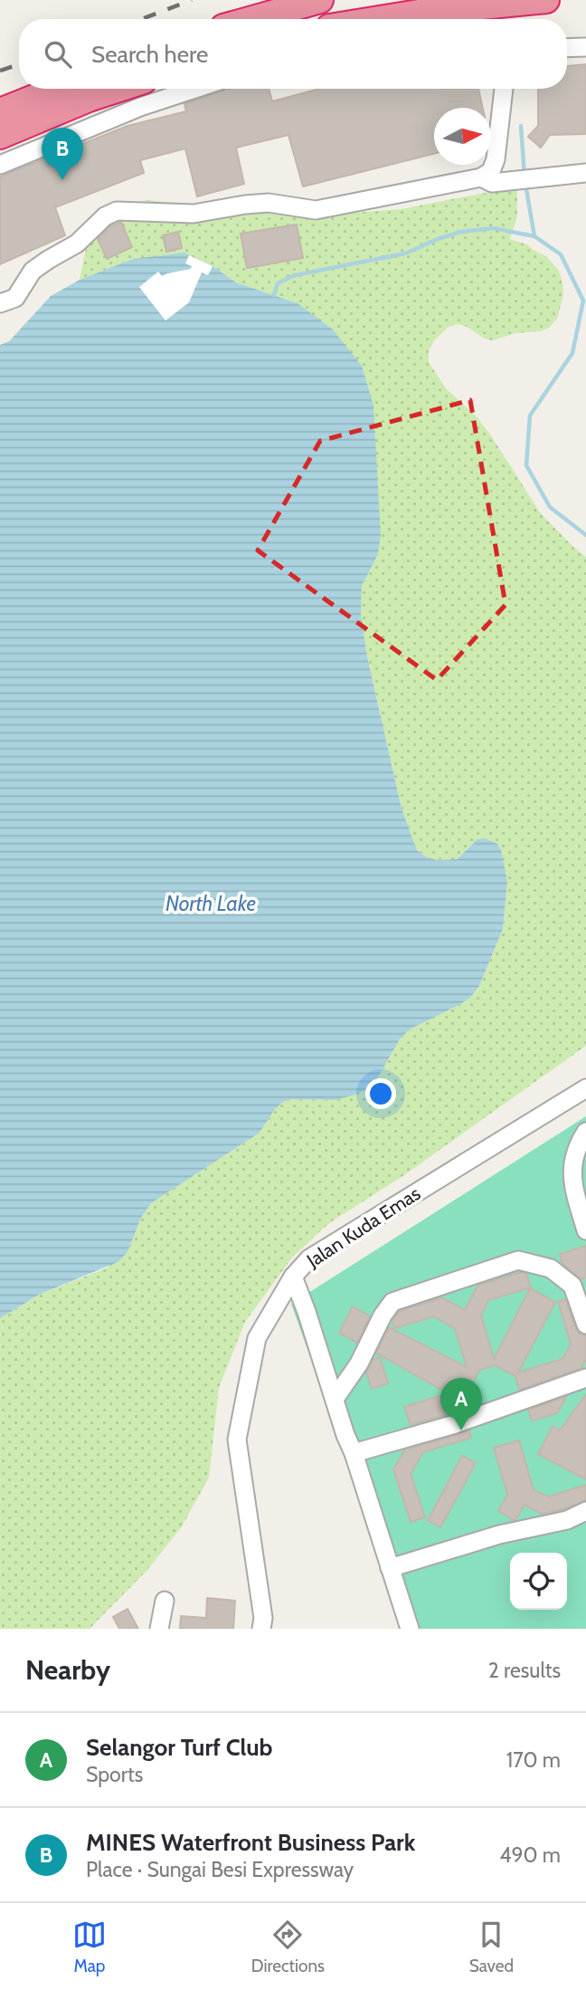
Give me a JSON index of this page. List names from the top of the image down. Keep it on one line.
{"streets":{"street":["Jalan Kuda Emas"]},"water":["North Lake"],"north":"right","page":{"search":"Search here","pins":["B","A"],"heading":["Nearby","2 results"],"list":[{"mark":"A","name":"Selangor Turf Club","note":"Sports","value":"170 m"},{"mark":"B","name":"MINES Waterfront Business Park","note":"Place · Sungai Besi Expressway","value":"490 m"}],"nav":["Map","Directions","Saved"]}}
